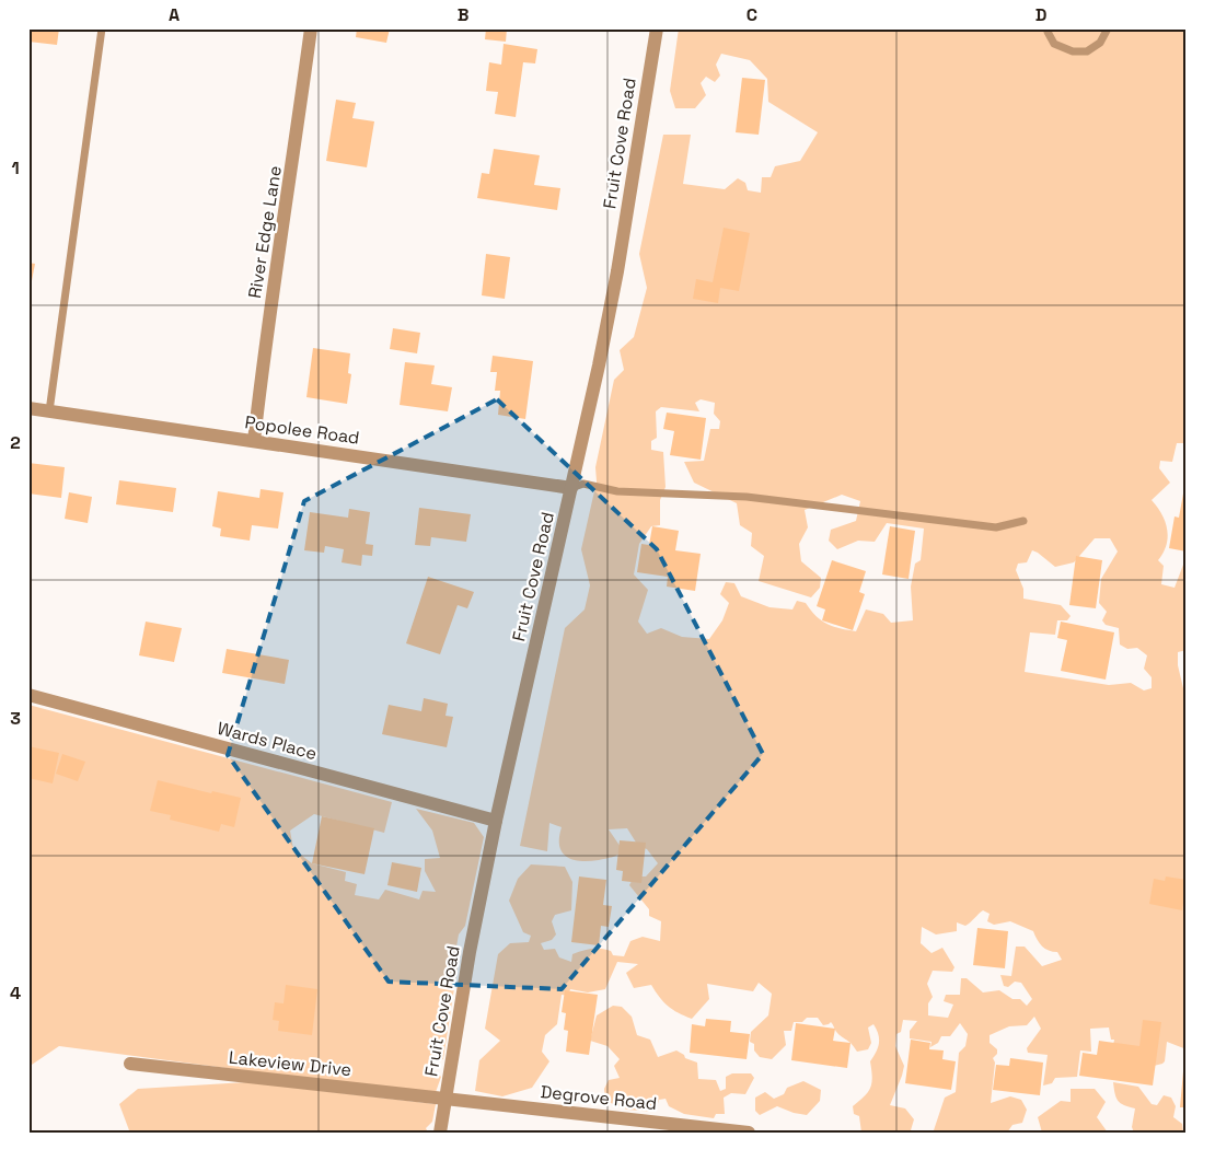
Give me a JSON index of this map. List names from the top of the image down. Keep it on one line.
{"streets":{"street":["Fruit Cove Road","River Edge Lane","Popolee Road","Wards Place","Lakeview Drive","Degrove Road"]},"crossings":[["Fruit Cove Road","Popolee Road"],["Fruit Cove Road","Wards Place"],["Fruit Cove Road","Lakeview Drive"],["Fruit Cove Road","Degrove Road"],["River Edge Lane","Popolee Road"],["Lakeview Drive","Degrove Road"]],"grid":{"columns":["A","B","C","D"],"rows":["1","2","3","4"]}}
